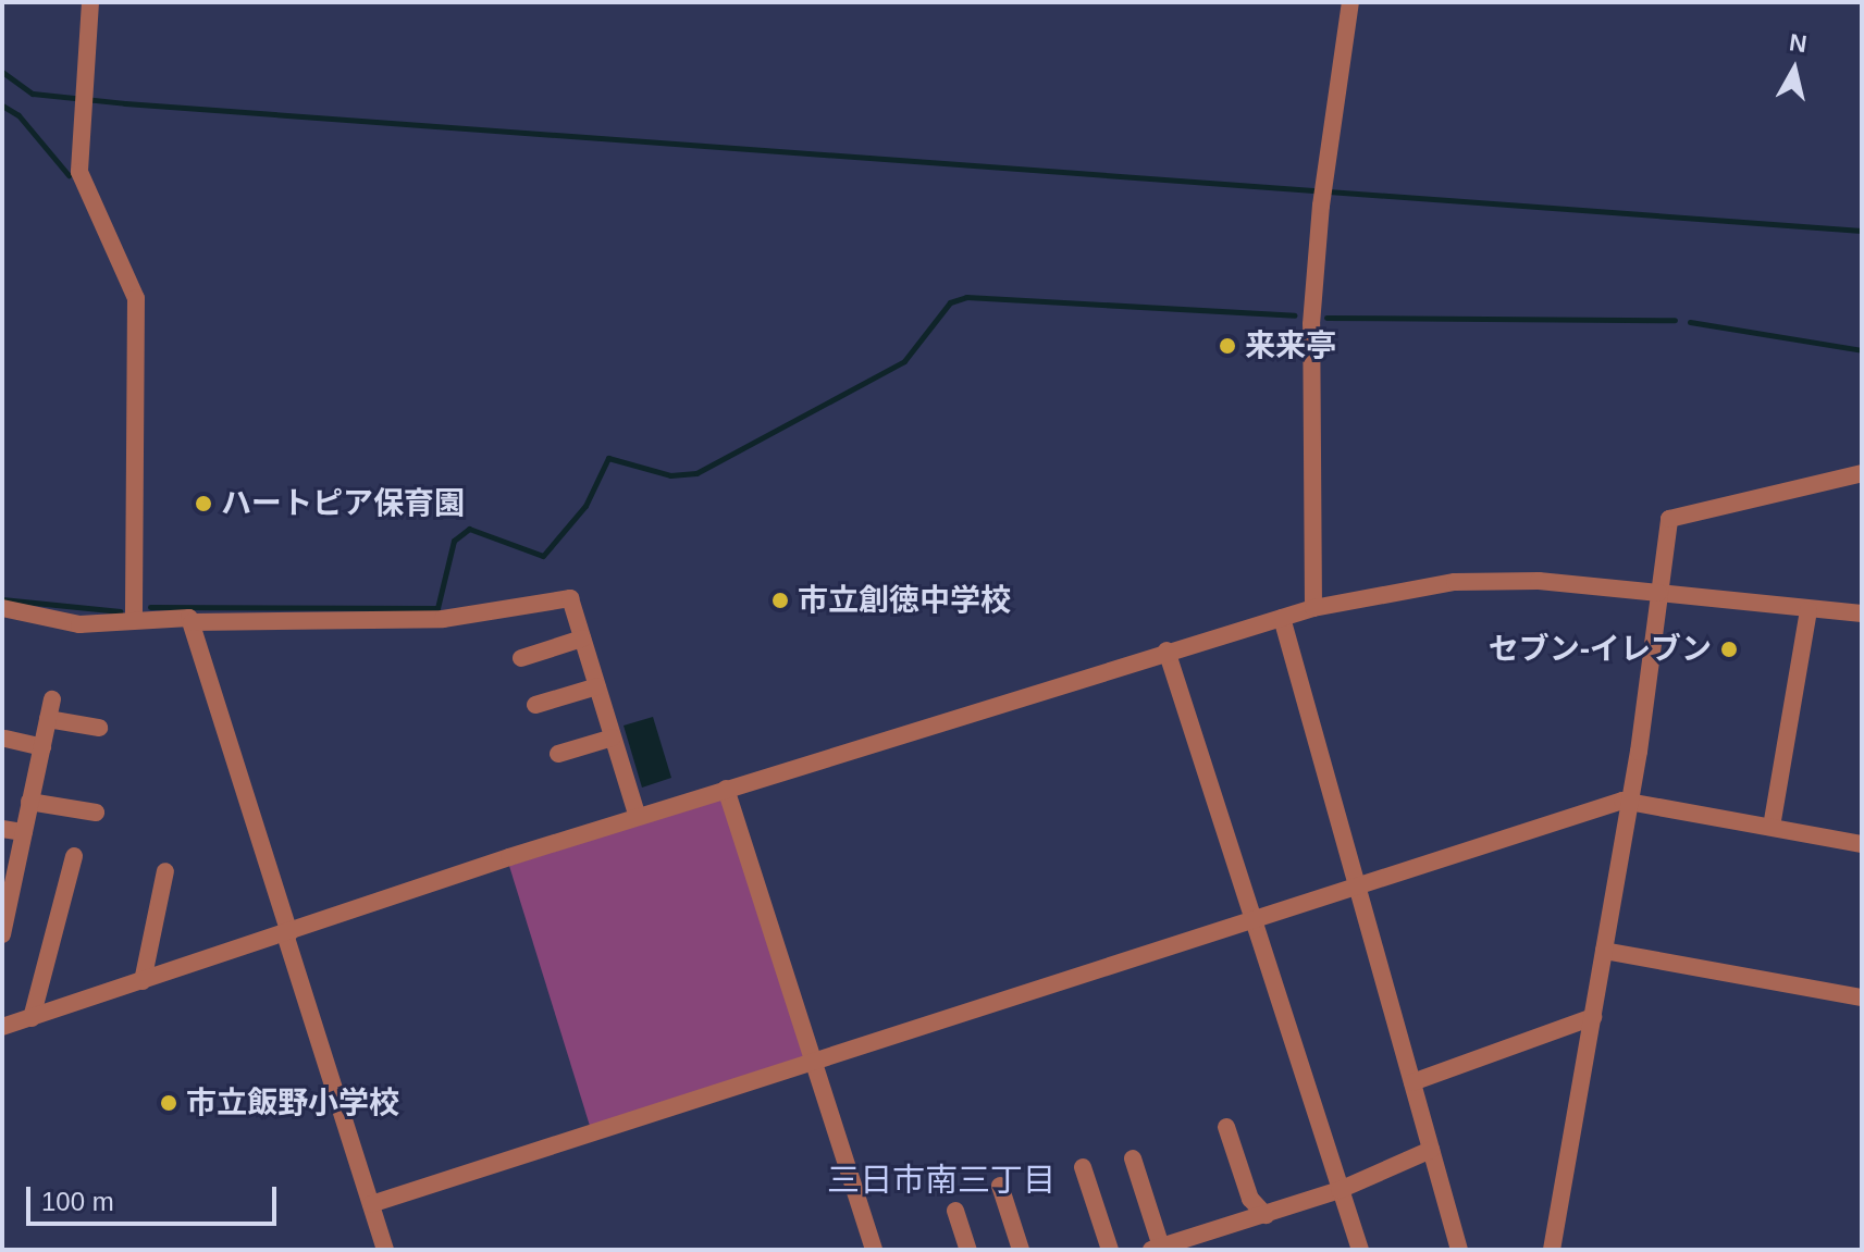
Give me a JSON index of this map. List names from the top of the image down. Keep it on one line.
{"districts":["三日市南三丁目"],"places":["来来亭","ハートピア保育園","市立創徳中学校","セブン-イレブン","市立飯野小学校"],"scale_bar":"100 m","north":"top"}
